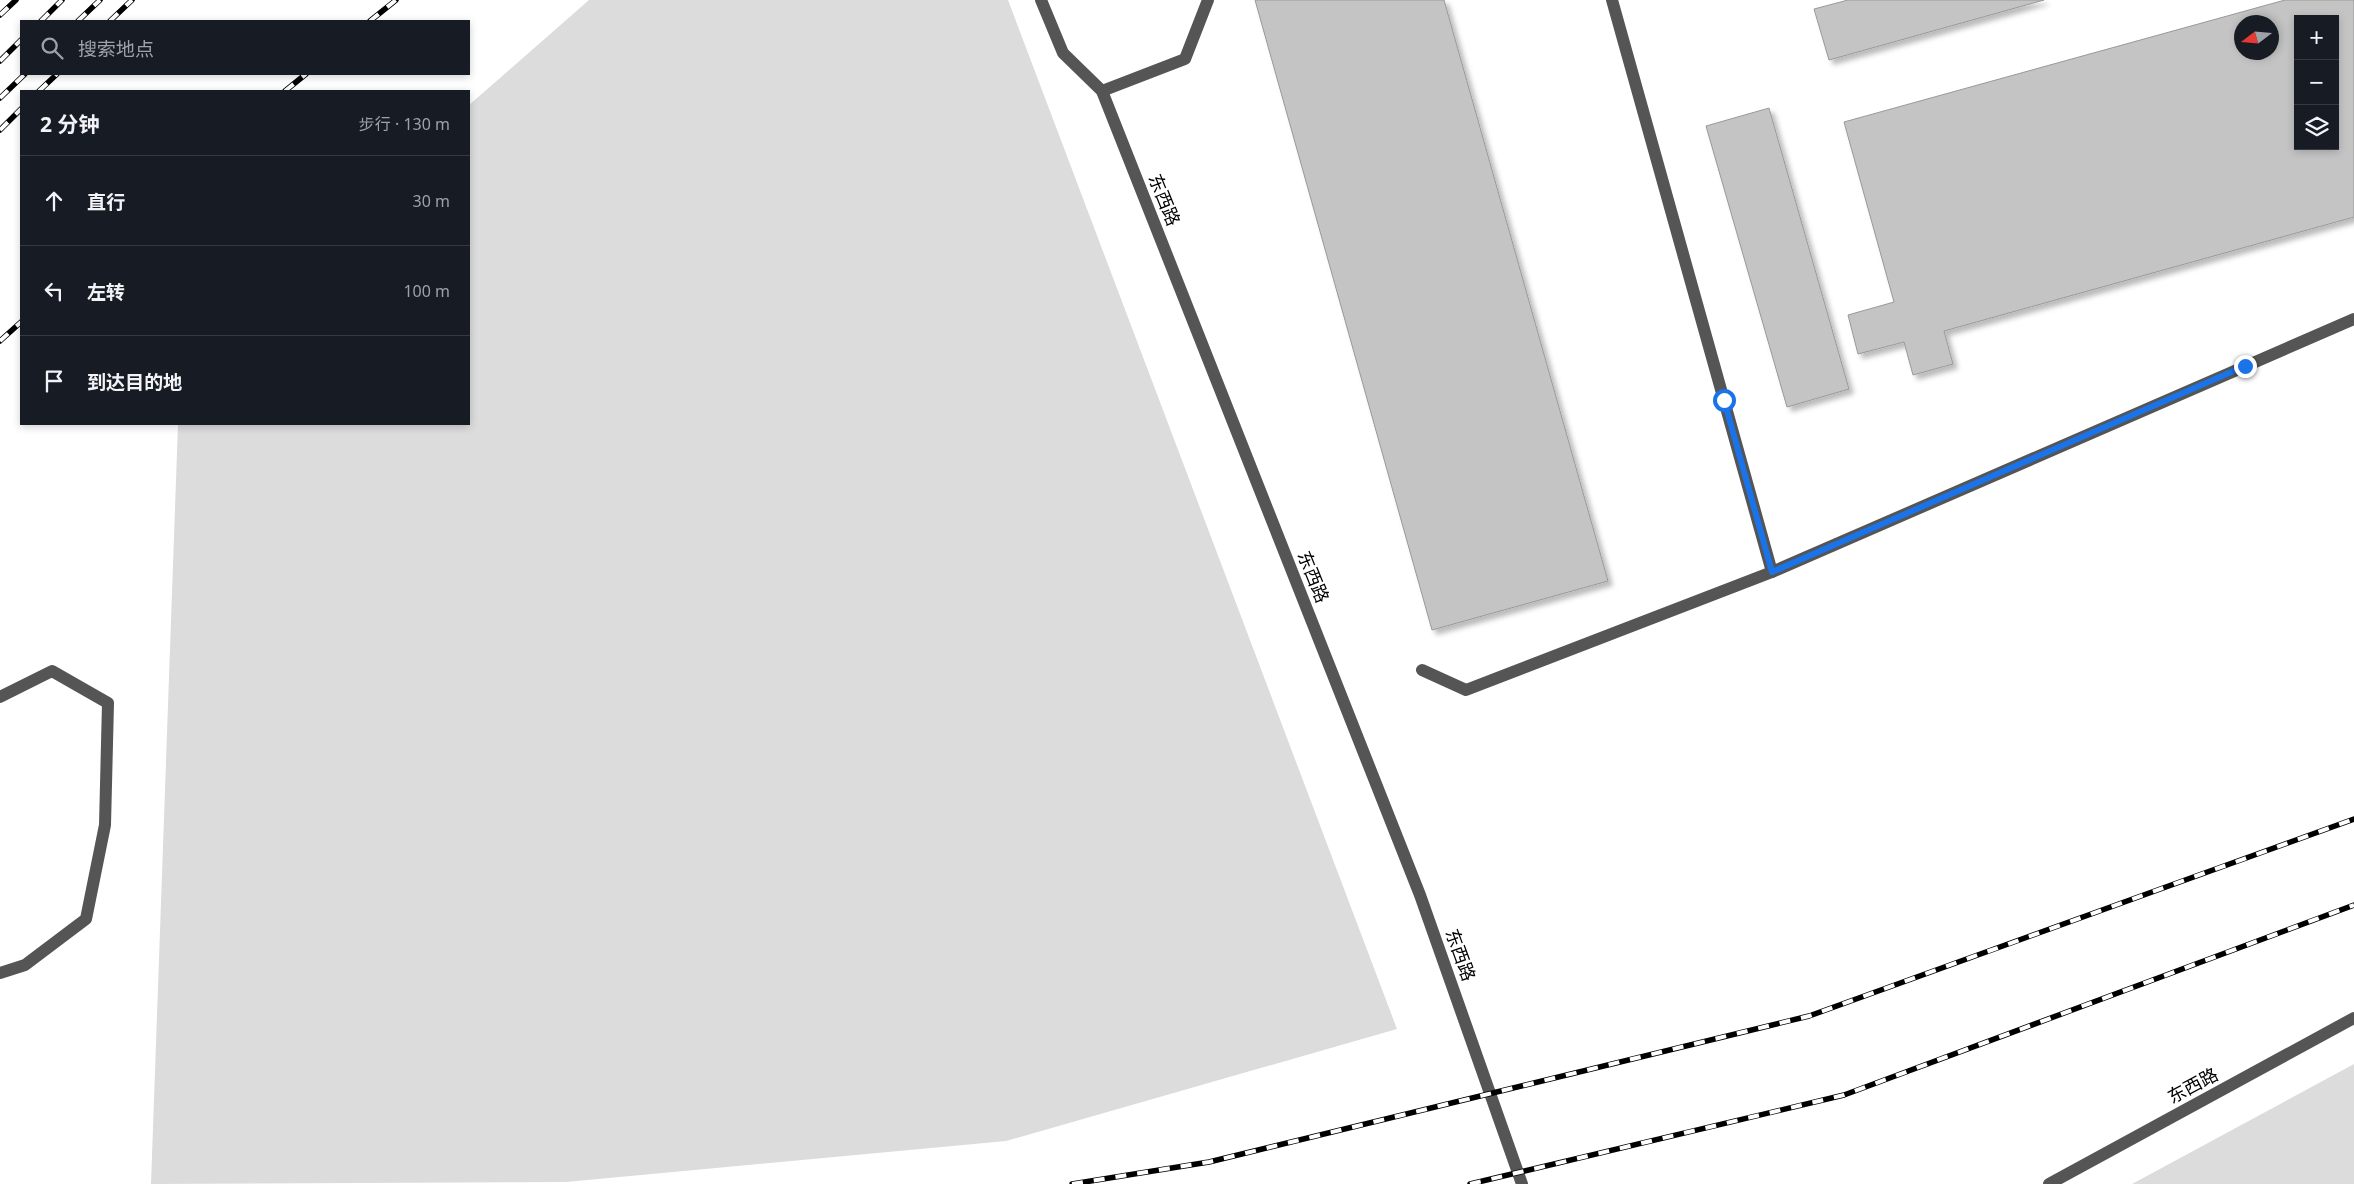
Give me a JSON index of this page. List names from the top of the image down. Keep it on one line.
{"streets":{"street":["东西路"]},"north":"left","page":{"map_buttons":["+","−"],"search":"搜索地点","heading":["2 分钟","步行 · 130 m"],"list":[["直行","30 m"],["左转","100 m"],"到达目的地"]}}
